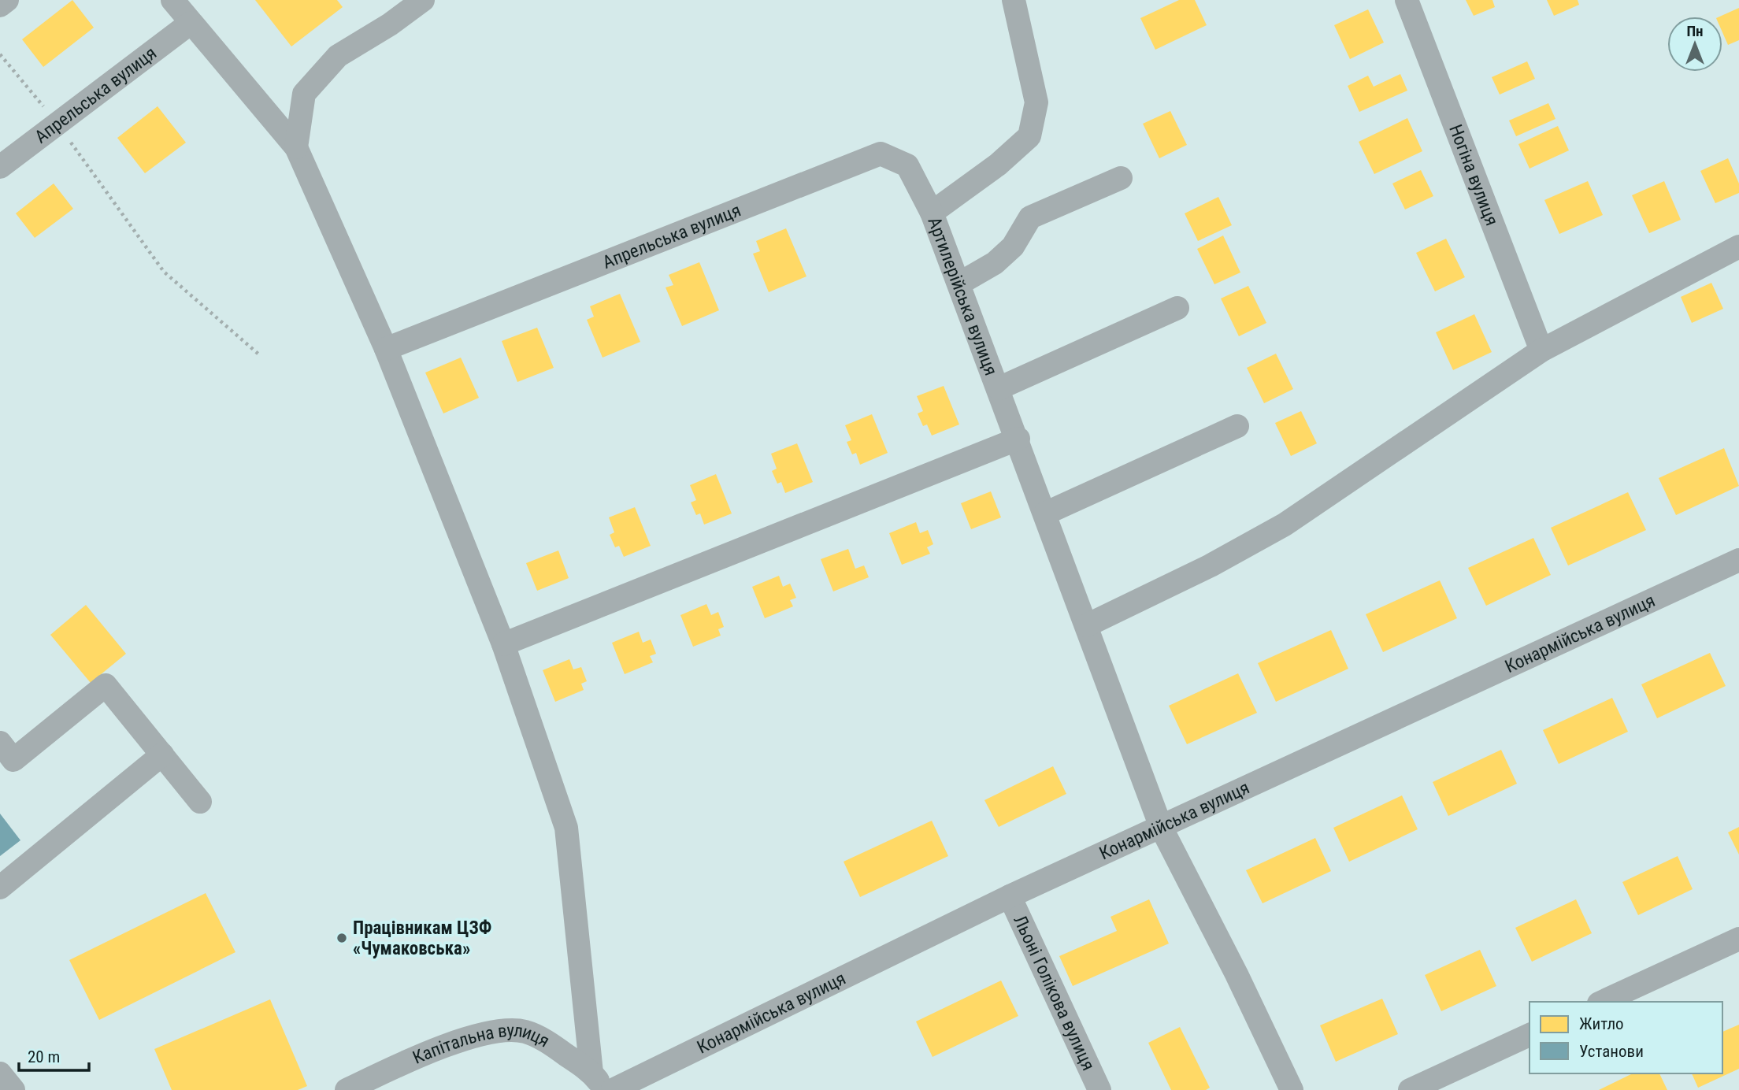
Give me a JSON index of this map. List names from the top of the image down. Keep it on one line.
{"streets":{"street":["Апрельська вулиця","Ногіна вулиця","Артилерійська вулиця","Конармійська вулиця","Льоні Голікова вулиця","Капітальна вулиця"]},"crossings":[["Апрельська вулиця","Артилерійська вулиця"],["Артилерійська вулиця","Конармійська вулиця"],["Конармійська вулиця","Льоні Голікова вулиця"]],"places":["Працівникам ЦЗФ «Чумаковська»"],"legend":["Житло","Установи"],"scale_bar":"20 m","north":"top"}
